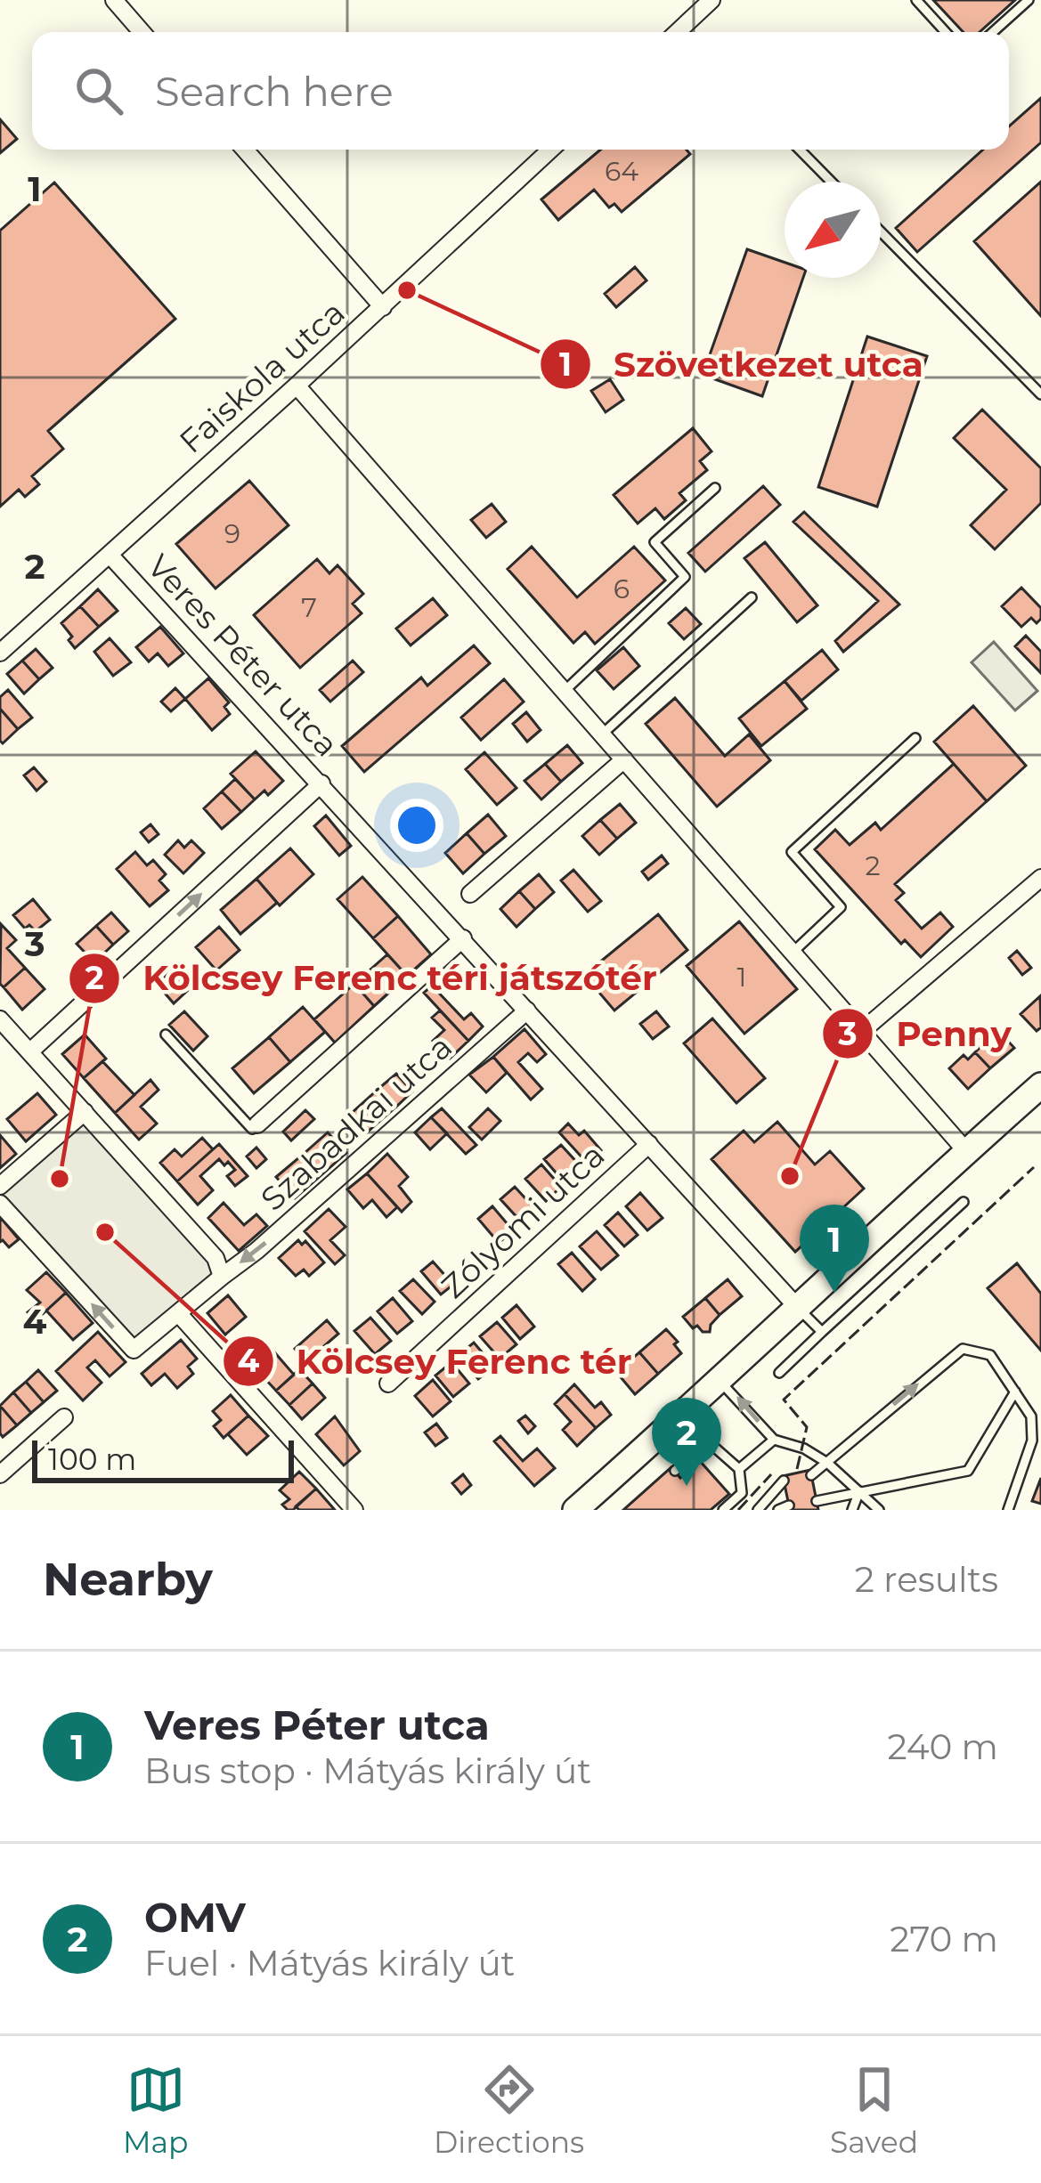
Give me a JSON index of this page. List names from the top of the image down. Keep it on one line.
{"streets":{"street":["Faiskola utca","Veres Péter utca","Szabadkai utca","Zólyomi utca"]},"crossings":[["Faiskola utca","Veres Péter utca"],["Veres Péter utca","Szabadkai utca"],["Veres Péter utca","Zólyomi utca"]],"places":["Szövetkezet utca","Penny","Kölcsey Ferenc téri játszótér","Kölcsey Ferenc tér"],"house_numbers":["64","9","6","7","2","1"],"scale_bar":"100 m","north":"bottom left","page":{"search":"Search here","pins":["1","2"],"scale":"100 m","heading":["Nearby","2 results"],"list":[{"mark":"1","name":"Veres Péter utca","note":"Bus stop · Mátyás király út","value":"240 m"},{"mark":"2","name":"OMV","note":"Fuel · Mátyás király út","value":"270 m"}],"nav":["Map","Directions","Saved"]},"grid":{"rows":["1","2","3","4"]}}
